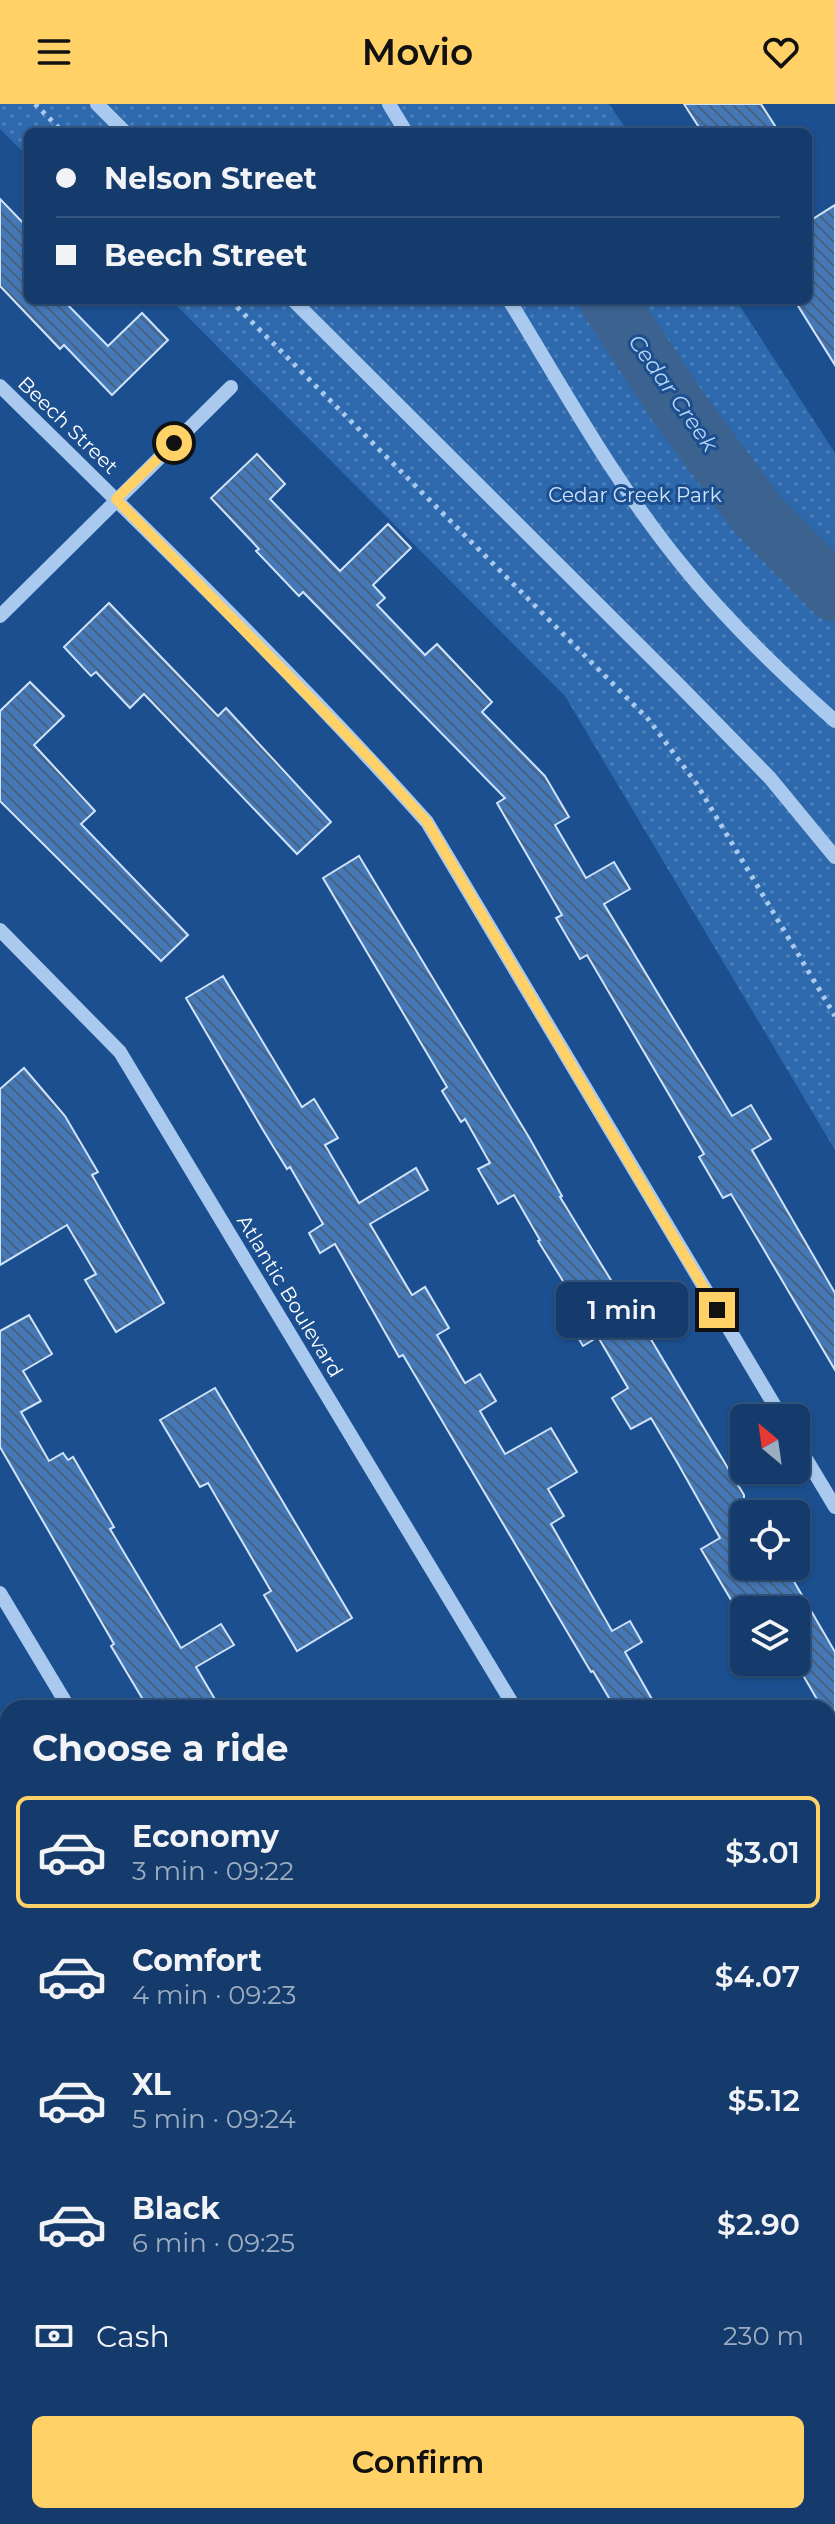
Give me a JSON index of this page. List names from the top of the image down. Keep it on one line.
{"streets":{"street":["Beech Street","Atlantic Boulevard"]},"water":["Cedar Creek"],"parks":["Cedar Creek Park"],"north":"top left","page":{"header":"Movio","banner":["Nelson Street","Beech Street"],"bubble":"1 min","heading":"Choose a ride","list":[{"name":"Economy","note":"3 min · 09:22","value":"$3.01"},{"name":"Comfort","note":"4 min · 09:23","value":"$4.07"},{"name":"XL","note":"5 min · 09:24","value":"$5.12"},{"name":"Black","note":"6 min · 09:25","value":"$2.90"}],"pay":["Cash","230 m"],"buttons":"Confirm"}}
